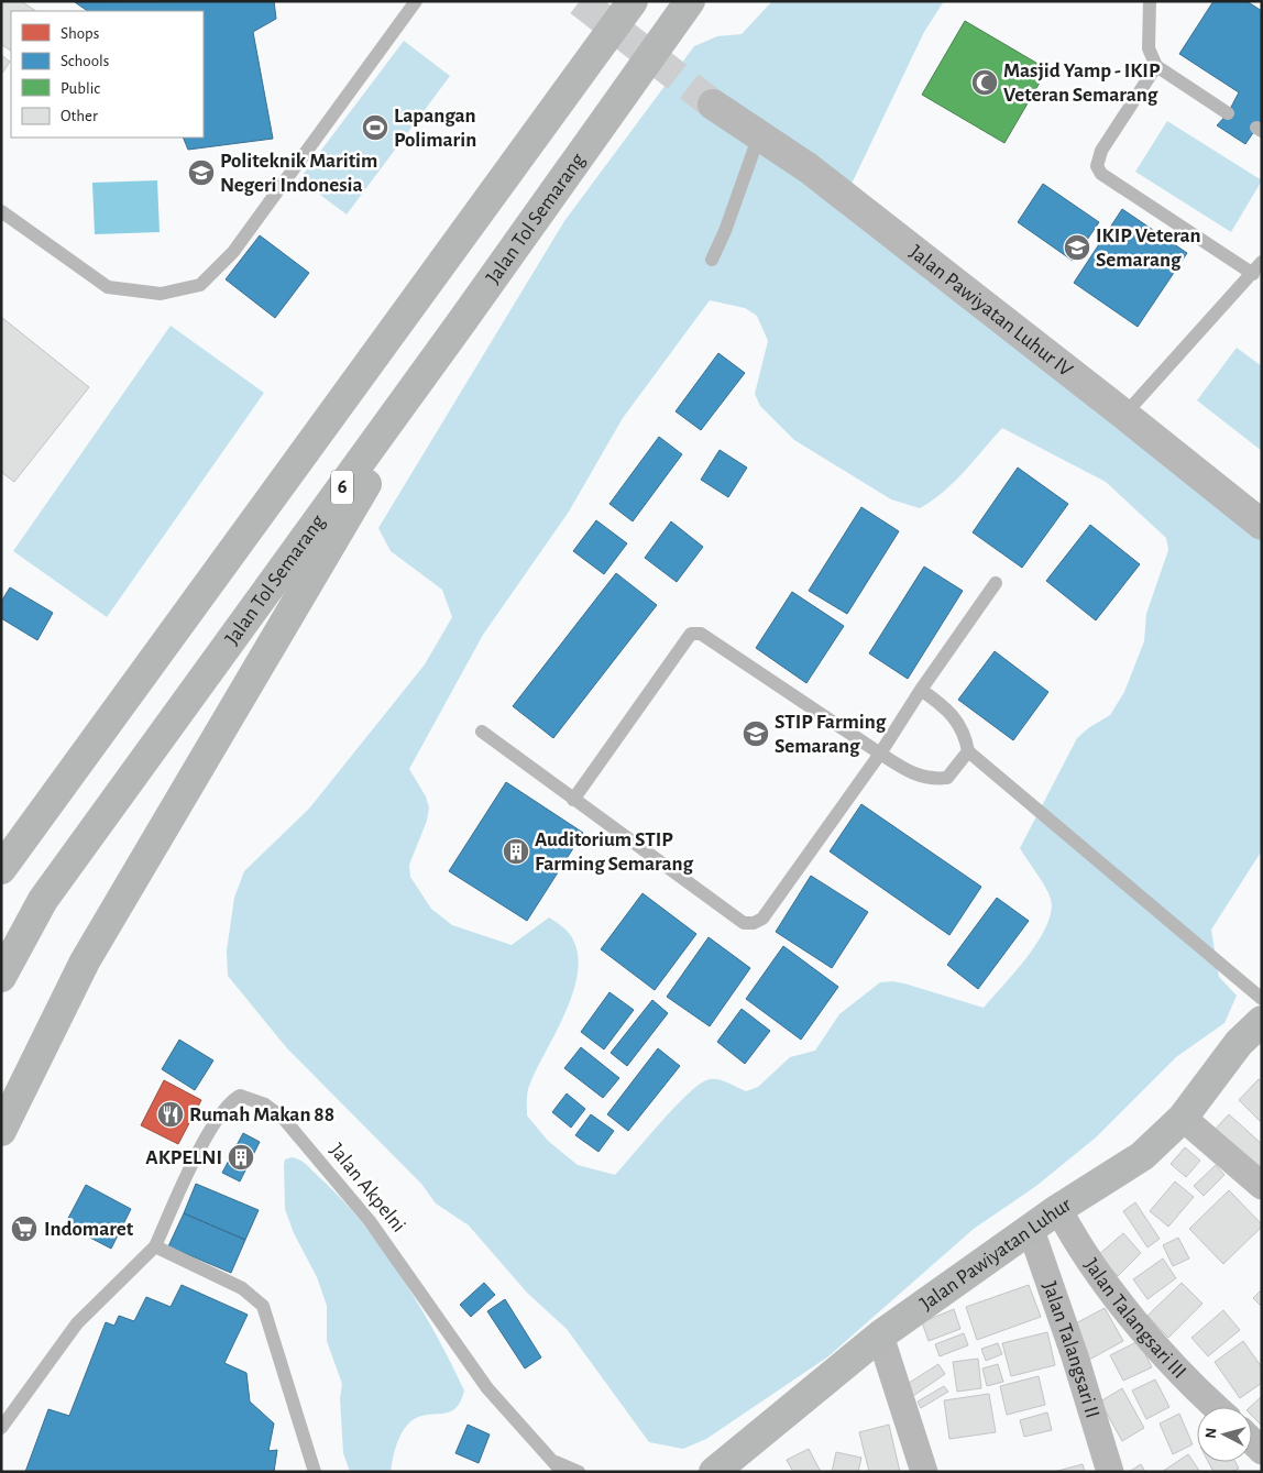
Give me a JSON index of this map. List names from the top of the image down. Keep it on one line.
{"streets":{"highway":["Jalan Tol Semarang","6"],"main road":["Jalan Pawiyatan Luhur"],"street":["Jalan Pawiyatan Luhur IV","Jalan Talangsari III","Jalan Talangsari II"],"lane":["Jalan Akpelni"]},"crossings":[["Jalan Pawiyatan Luhur","Jalan Talangsari III"],["Jalan Pawiyatan Luhur","Jalan Talangsari II"],["Jalan Talangsari III","Jalan Talangsari II"]],"places":{"mosque":["Masjid Yamp - IKIP Veteran Semarang"],"sports":["Lapangan Polimarin"],"school or university":["Politeknik Maritim Negeri Indonesia","IKIP Veteran Semarang","STIP Farming Semarang"],"building":["Auditorium STIP Farming Semarang","AKPELNI"],"restaurant":["Rumah Makan 88"],"supermarket":["Indomaret"]},"legend":["Shops","Schools","Public","Other"],"north":"left"}
